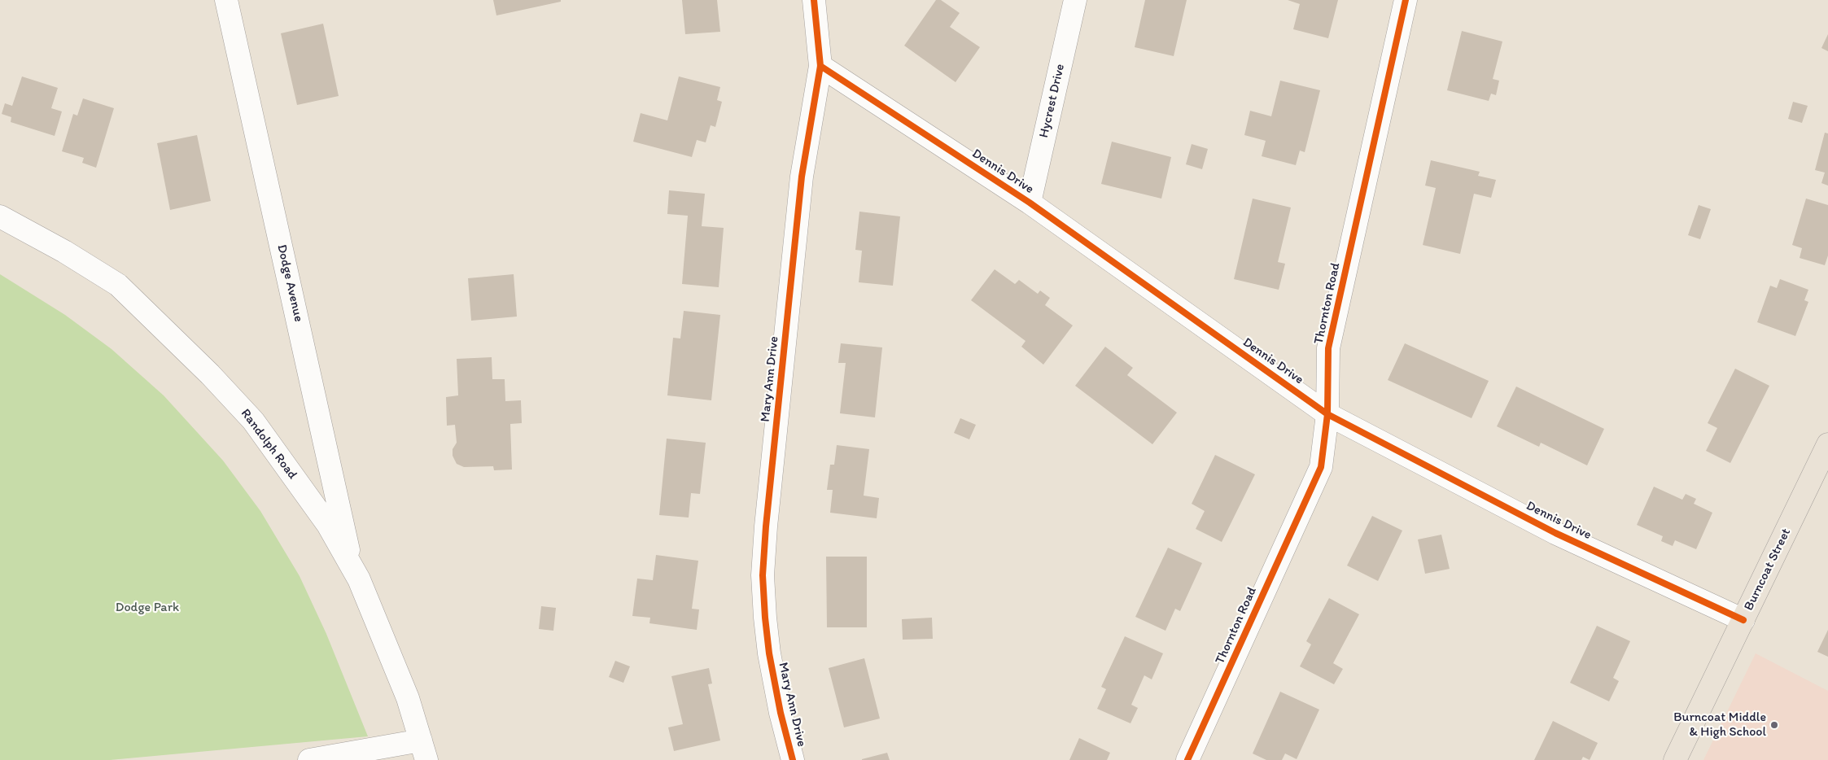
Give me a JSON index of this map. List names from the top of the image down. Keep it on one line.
{"streets":{"main road":["Burncoat Street"],"street":["Hycrest Drive","Dennis Drive","Dodge Avenue","Thornton Road","Mary Ann Drive","Randolph Road"]},"crossings":[["Hycrest Drive","Dennis Drive"],["Dennis Drive","Thornton Road"],["Dennis Drive","Mary Ann Drive"],["Dennis Drive","Burncoat Street"],["Dodge Avenue","Randolph Road"]],"parks":["Dodge Park"],"places":["Burncoat Middle & High School"]}
